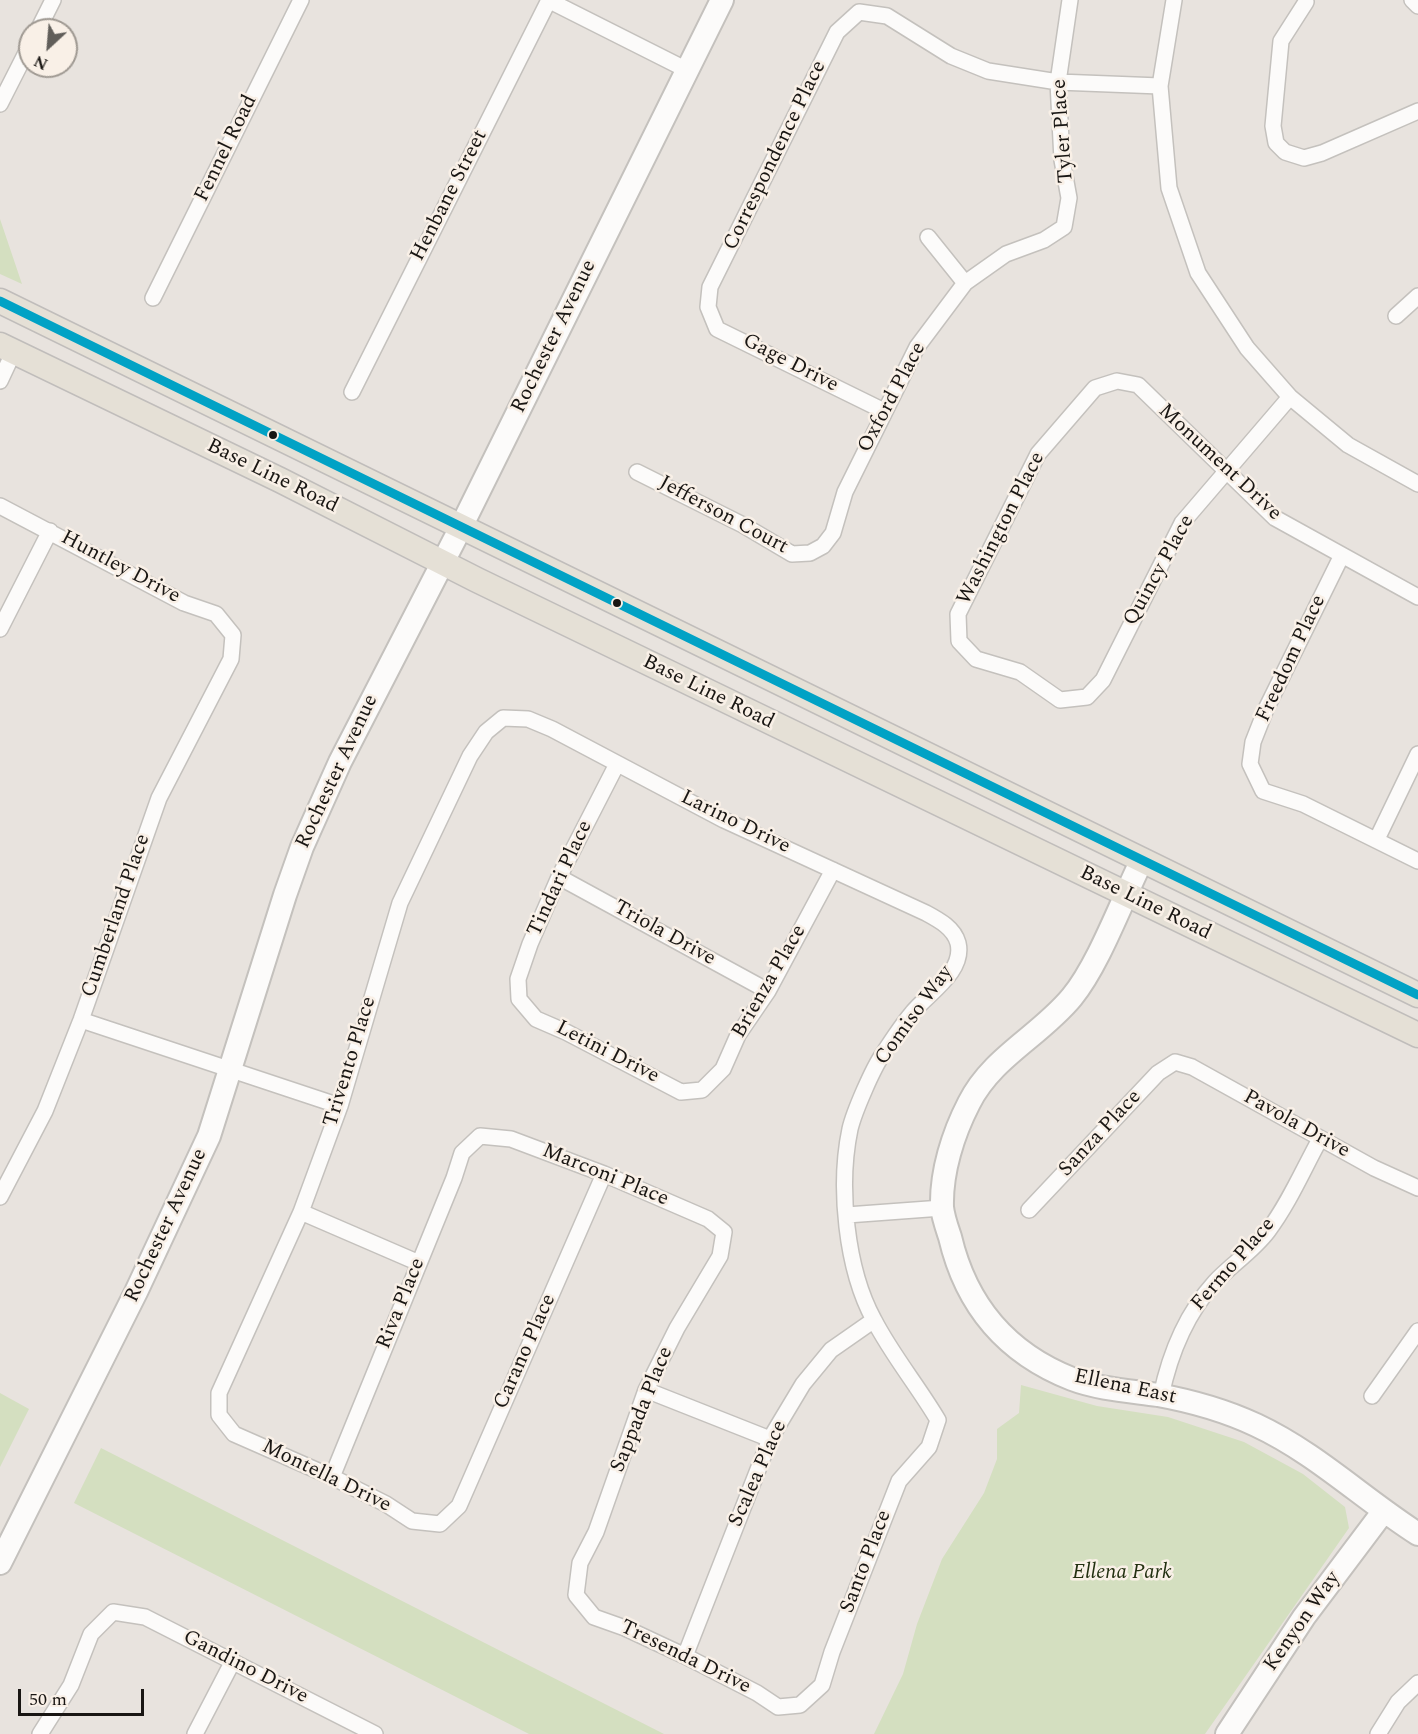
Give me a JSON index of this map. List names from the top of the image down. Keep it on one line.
{"streets":{"main road":["Rochester Avenue","Base Line Road","Ellena East","Kenyon Way"],"street":["Tyler Place","Fennel Road","Correspondence Place","Henbane Street","Gage Drive","Oxford Place","Monument Drive","Jefferson Court","Washington Place","Huntley Drive","Quincy Place","Freedom Place","Larino Drive","Tindari Place","Cumberland Place","Triola Drive","Brienza Place","Comiso Way","Letini Drive","Trivento Place","Pavola Drive","Sanza Place","Marconi Place","Fermo Place","Riva Place","Carano Place","Sappada Place","Scalea Place","Montella Drive","Santo Place","Tresenda Drive","Gandino Drive"]},"crossings":[["Tyler Place","Correspondence Place"],["Tyler Place","Oxford Place"],["Correspondence Place","Gage Drive"],["Rochester Avenue","Base Line Road"],["Gage Drive","Oxford Place"],["Oxford Place","Jefferson Court"],["Monument Drive","Washington Place"],["Monument Drive","Quincy Place"],["Monument Drive","Freedom Place"],["Base Line Road","Ellena East"],["Washington Place","Quincy Place"],["Huntley Drive","Cumberland Place"],["Larino Drive","Tindari Place"],["Larino Drive","Brienza Place"],["Larino Drive","Comiso Way"],["Larino Drive","Trivento Place"],["Tindari Place","Triola Drive"],["Tindari Place","Letini Drive"],["Triola Drive","Brienza Place"],["Brienza Place","Letini Drive"],["Comiso Way","Scalea Place"],["Comiso Way","Santo Place"],["Trivento Place","Montella Drive"],["Pavola Drive","Sanza Place"],["Pavola Drive","Fermo Place"],["Marconi Place","Riva Place"],["Marconi Place","Carano Place"],["Marconi Place","Sappada Place"],["Fermo Place","Ellena East"],["Riva Place","Montella Drive"],["Carano Place","Montella Drive"],["Ellena East","Kenyon Way"],["Sappada Place","Tresenda Drive"],["Scalea Place","Tresenda Drive"],["Santo Place","Tresenda Drive"]],"parks":["Ellena Park"],"scale_bar":"50 m","north":"bottom left"}
